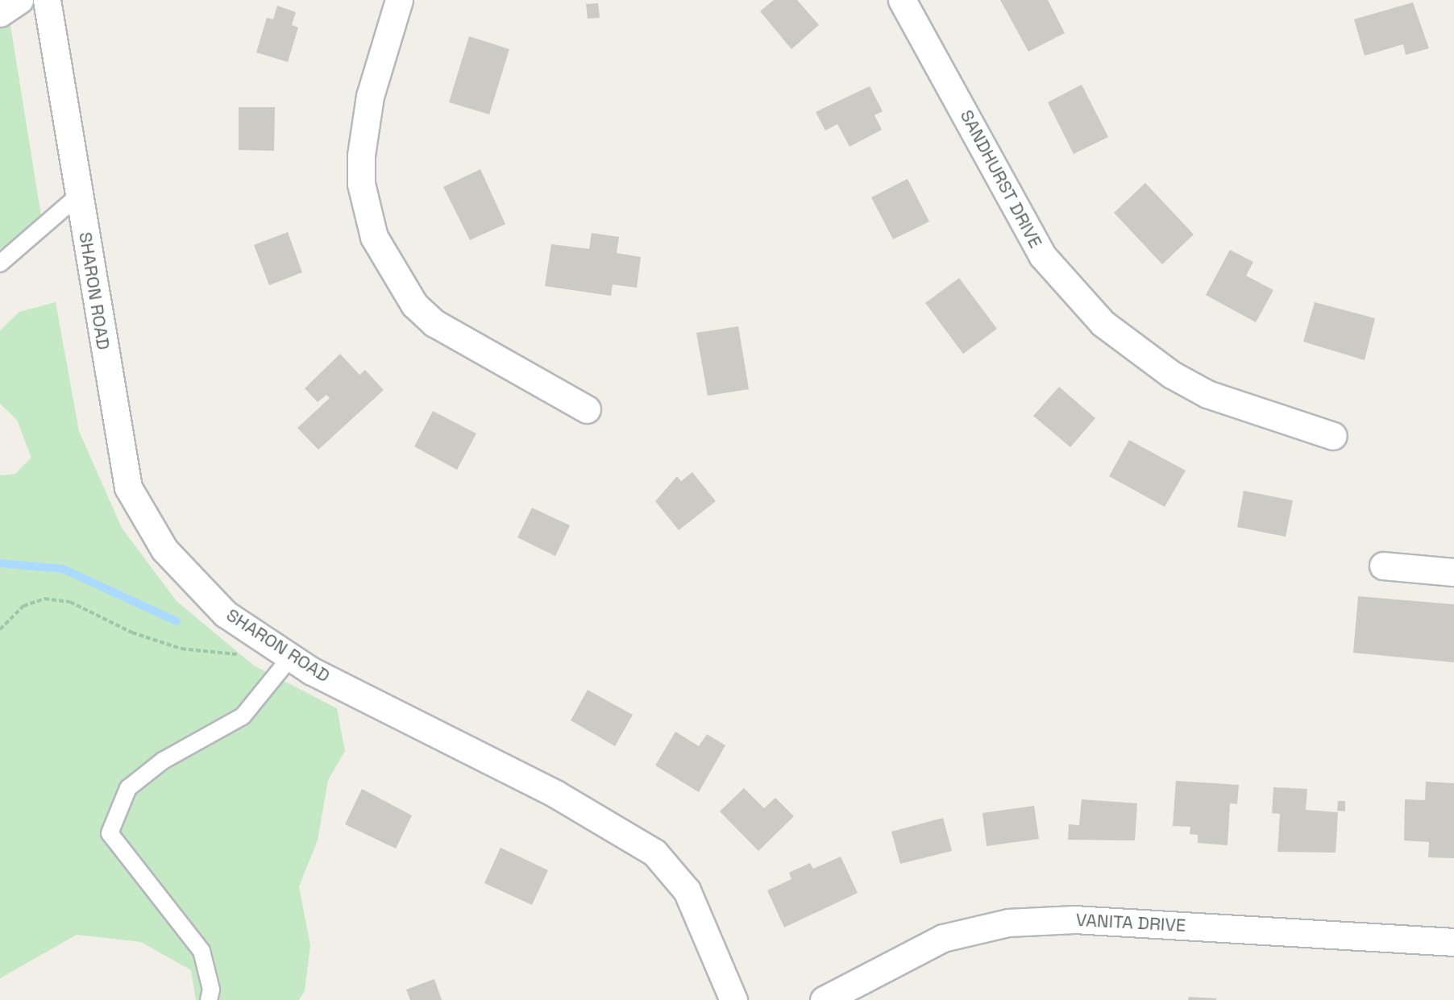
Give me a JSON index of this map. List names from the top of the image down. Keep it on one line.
{"streets":{"street":["SANDHURST DRIVE","SHARON ROAD","VANITA DRIVE"]}}
